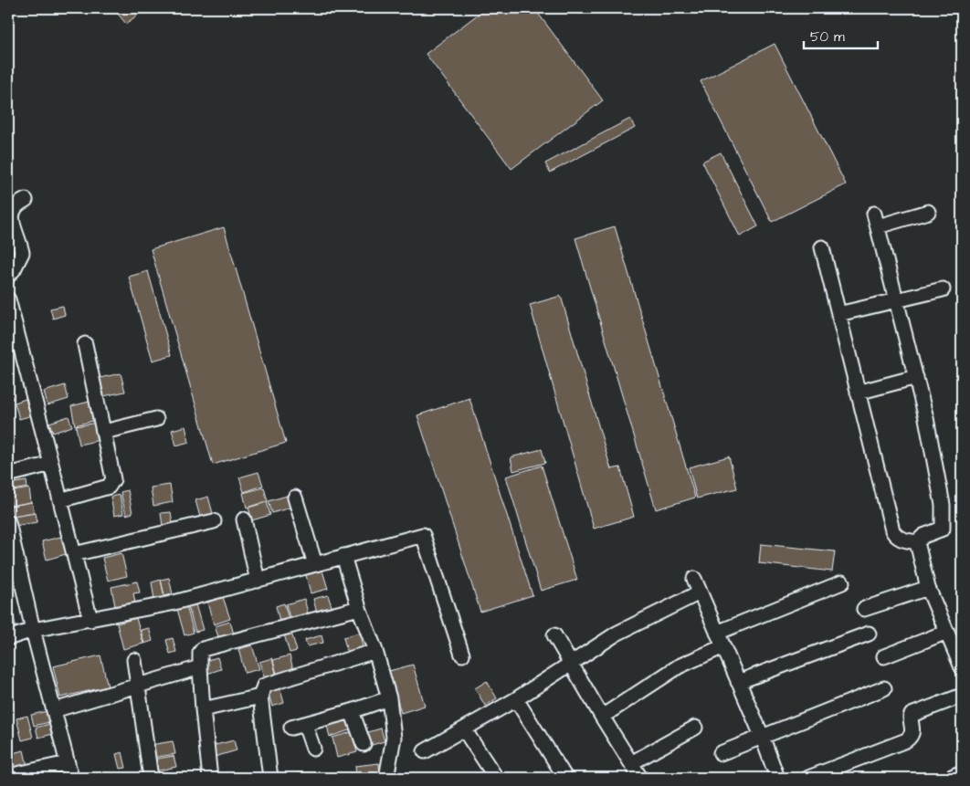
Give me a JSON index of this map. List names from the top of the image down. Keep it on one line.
{"scale_bar":"50 m"}
